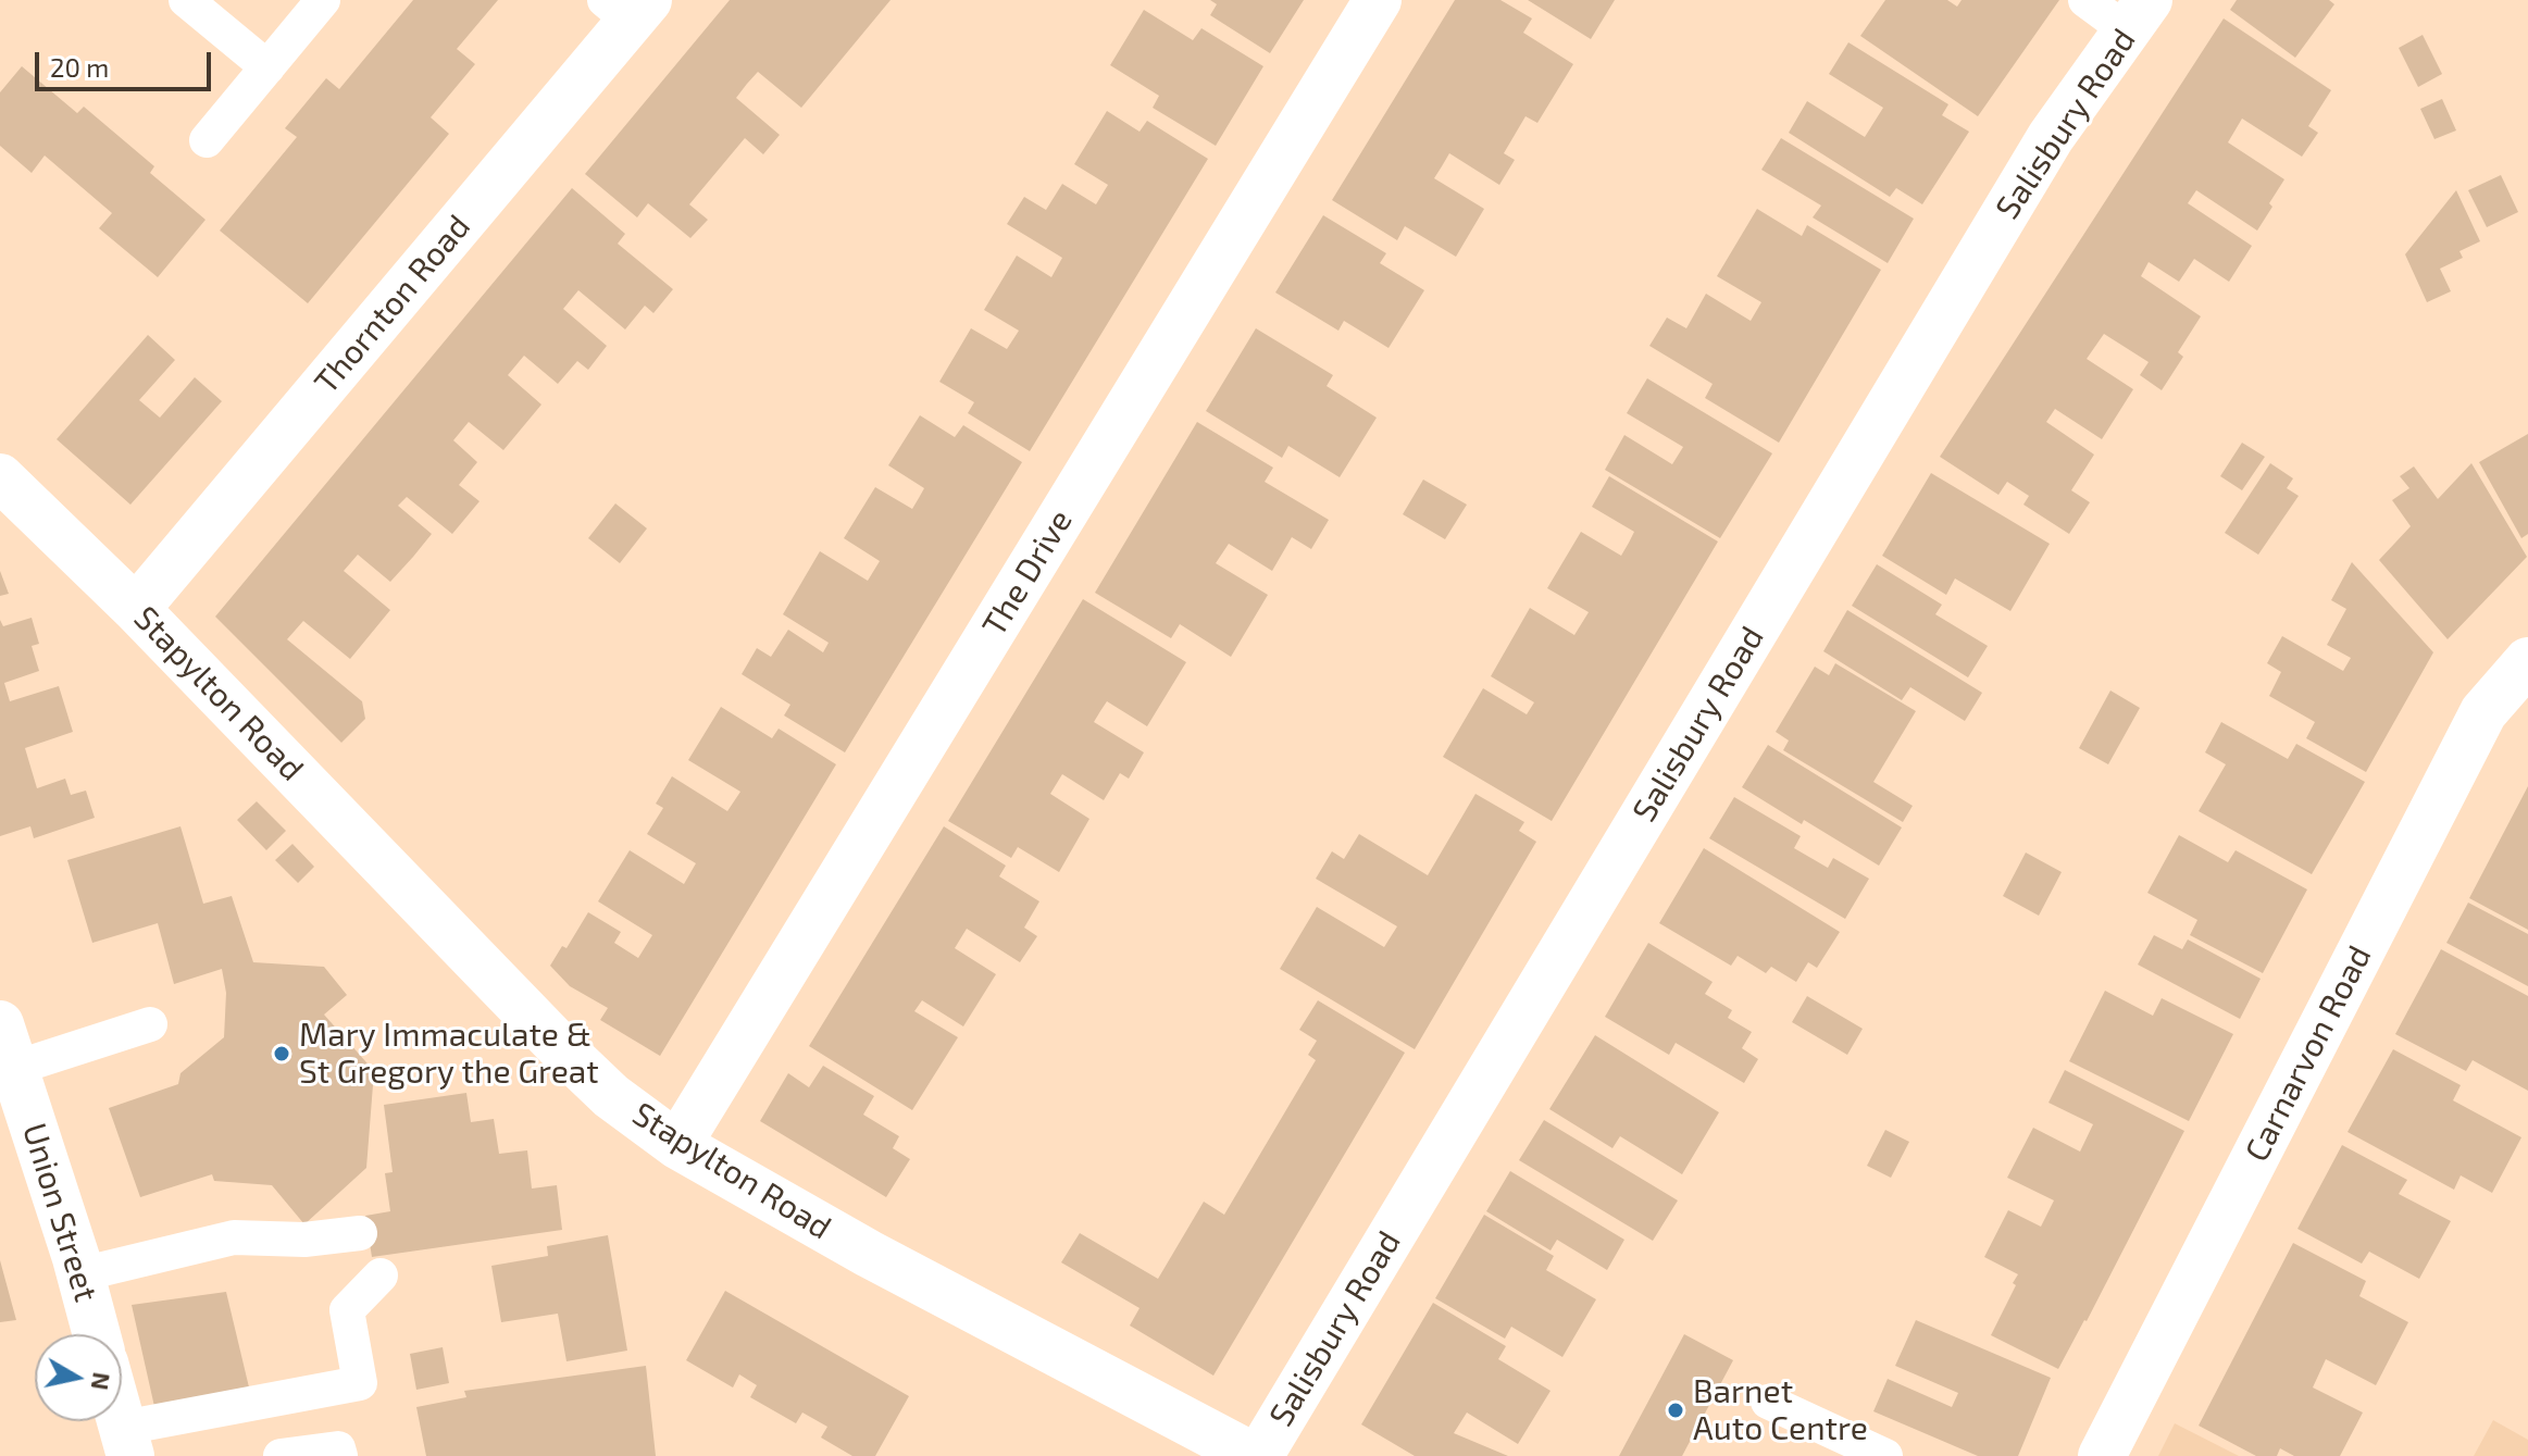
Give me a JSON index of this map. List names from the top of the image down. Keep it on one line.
{"streets":{"street":["Salisbury Road","Thornton Road","The Drive","Stapylton Road","Carnarvon Road","Union Street"]},"crossings":[["Salisbury Road","Stapylton Road"],["Thornton Road","Stapylton Road"],["The Drive","Stapylton Road"]],"places":["Mary Immaculate & St Gregory the Great","Barnet Auto Centre"],"scale_bar":"20 m","north":"right"}
